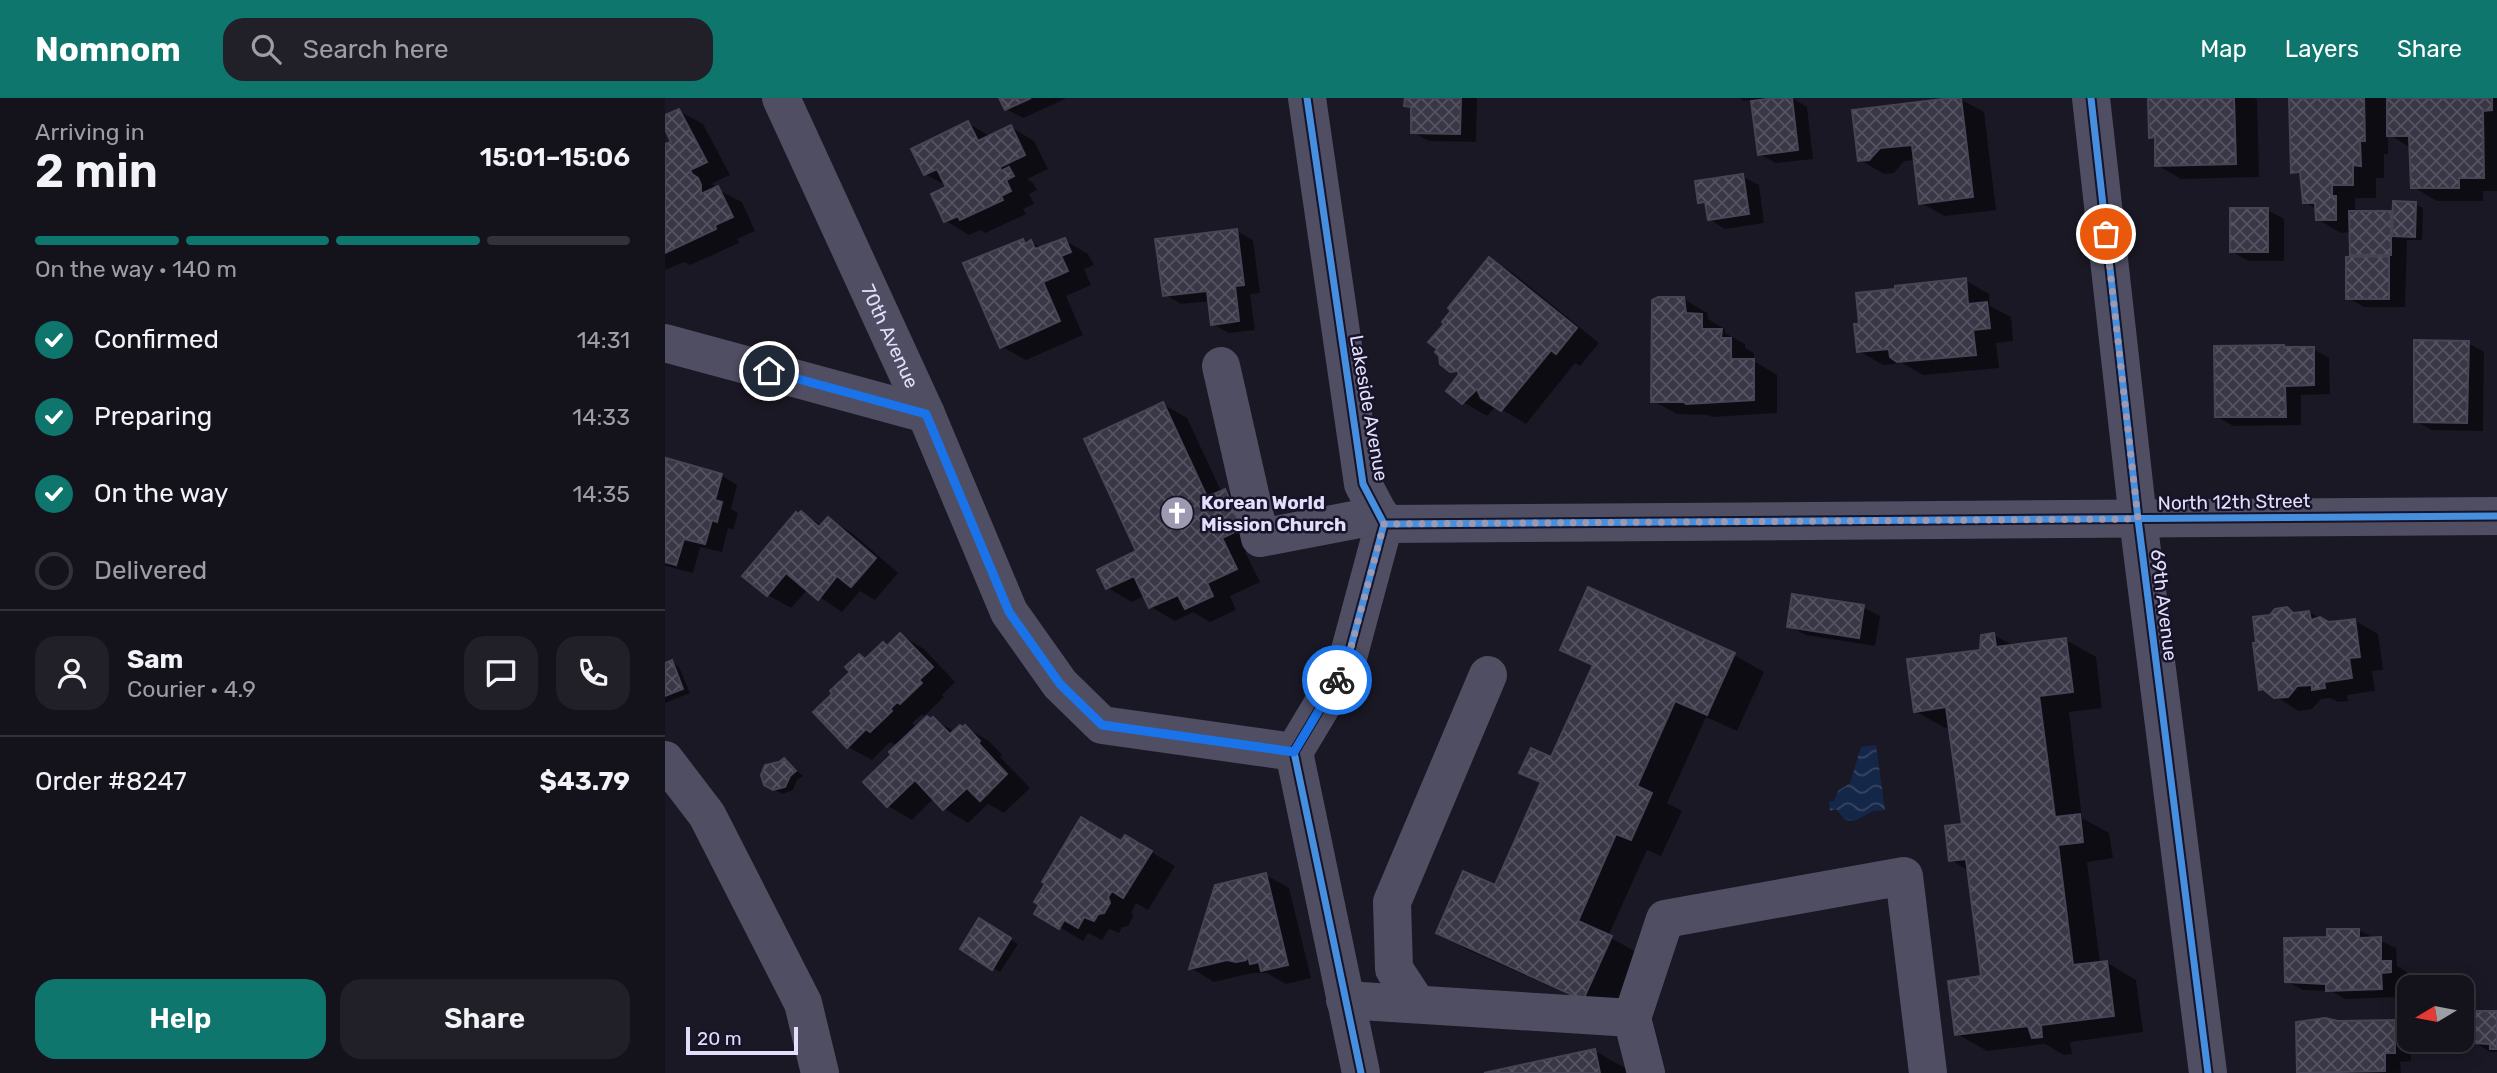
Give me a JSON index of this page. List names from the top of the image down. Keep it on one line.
{"streets":{"street":["70th Avenue","Lakeside Avenue","North 12th Street","69th Avenue"]},"crossings":[["Lakeside Avenue","North 12th Street"],["North 12th Street","69th Avenue"]],"places":{"church":["Korean World Mission Church"]},"scale_bar":"20 m","north":"left","page":{"header":"Nomnom","search":"Search here","nav":["Map","Layers","Share"],"heading":["2 min","Arriving in","15:01–15:06"],"panel":["Sam","Courier · 4.9","Order #8247","$43.79"],"bar":"On the way · 140 m","list":[["Confirmed","14:31"],["Preparing","14:33"],["On the way","14:35"],"Delivered"],"buttons":["Help","Share"],"scale":"20 m"}}
